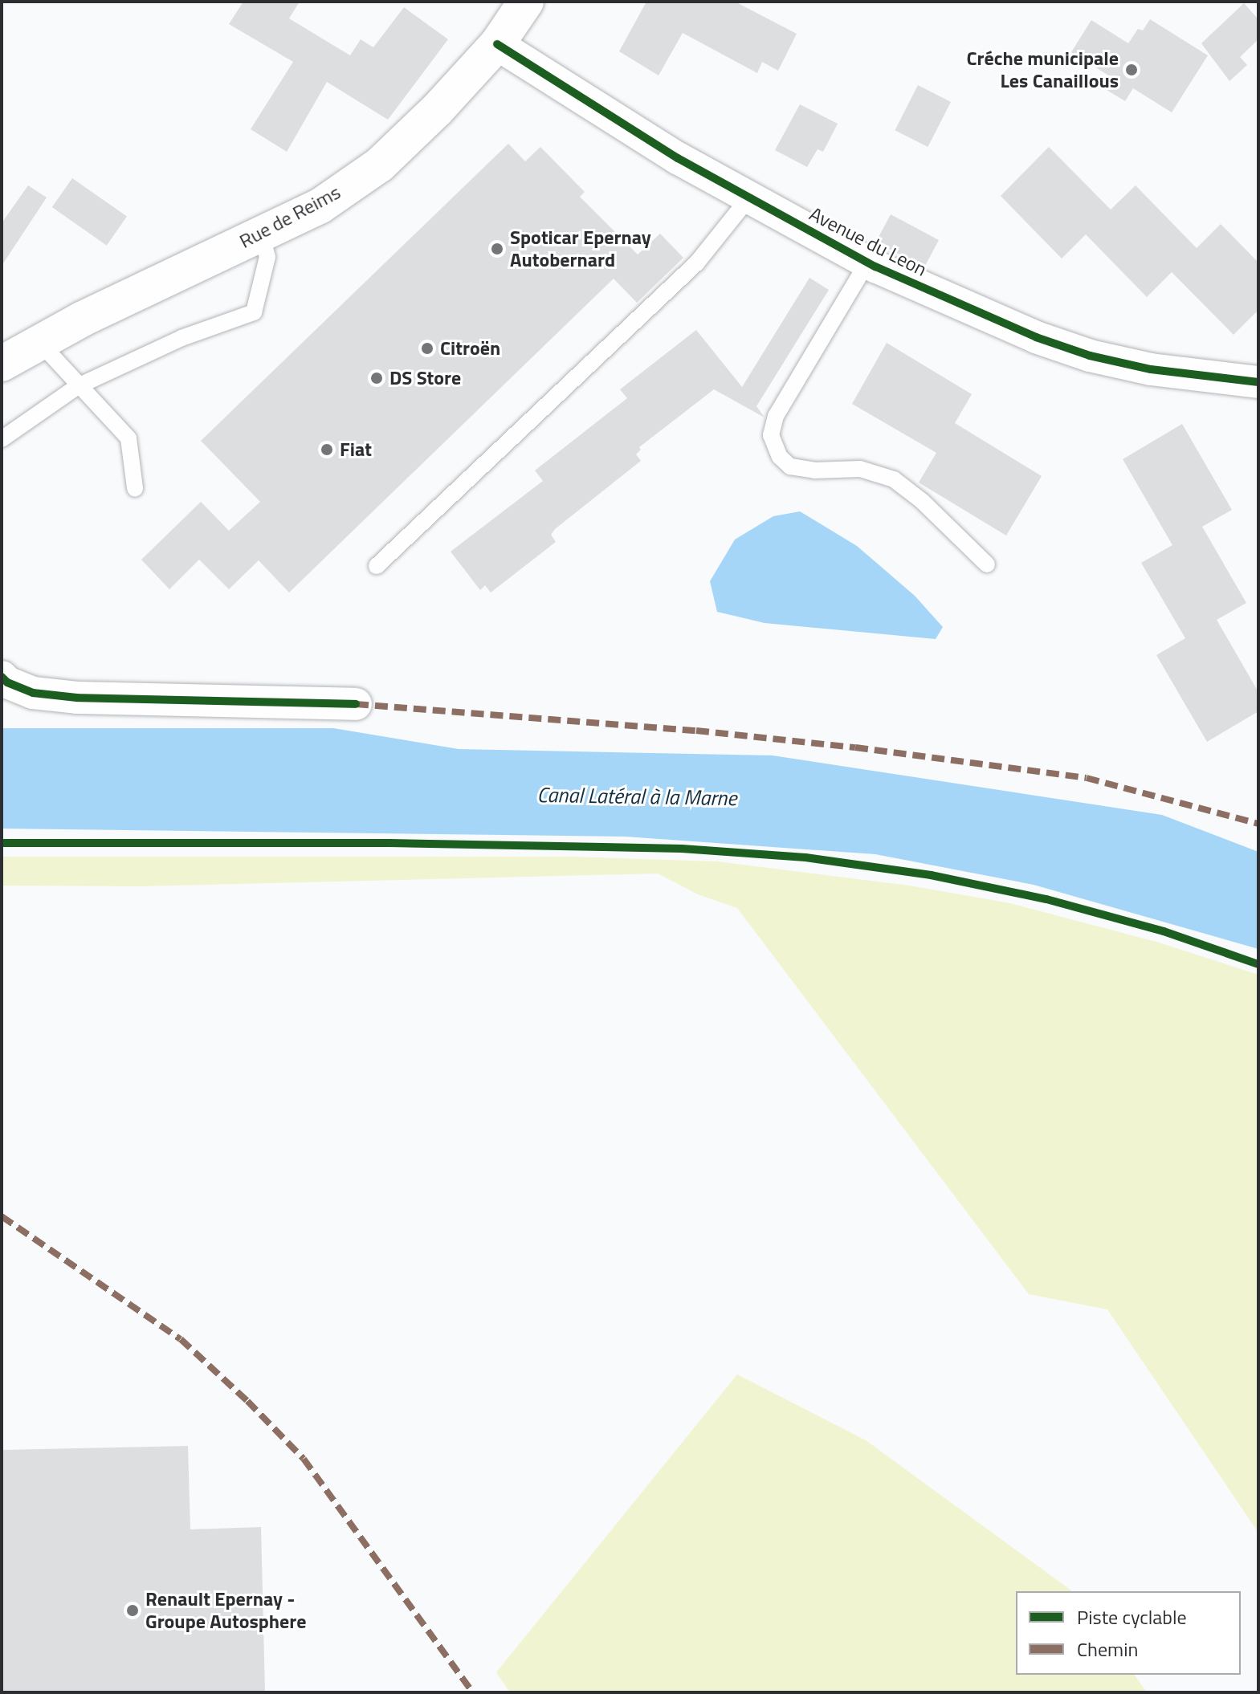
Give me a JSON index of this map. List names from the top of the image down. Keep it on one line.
{"streets":{"main road":["Rue de Reims"],"street":["Avenue du Leon"]},"crossings":[["Rue de Reims","Avenue du Leon"]],"water":["Canal Latéral à la Marne"],"places":["Créche municipale Les Canaillous","Spoticar Epernay Autobernard","Citroën","DS Store","Fiat","Renault Epernay - Groupe Autosphere"],"legend":["Piste cyclable","Chemin"]}
